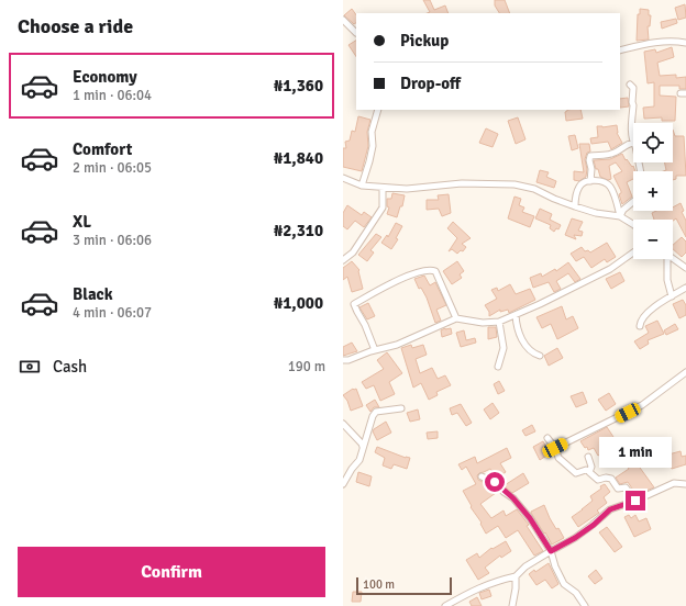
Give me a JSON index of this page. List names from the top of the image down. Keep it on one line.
{"scale_bar":"100 m","page":{"heading":"Choose a ride","banner":["Pickup","Drop-off"],"list":[{"name":"Economy","note":"1 min · 06:04","value":"₦1,360"},{"name":"Comfort","note":"2 min · 06:05","value":"₦1,840"},{"name":"XL","note":"3 min · 06:06","value":"₦2,310"},{"name":"Black","note":"4 min · 06:07","value":"₦1,000"}],"map_buttons":["+","−"],"pay":["Cash","190 m"],"bubble":"1 min","buttons":"Confirm","scale":"100 m"}}
